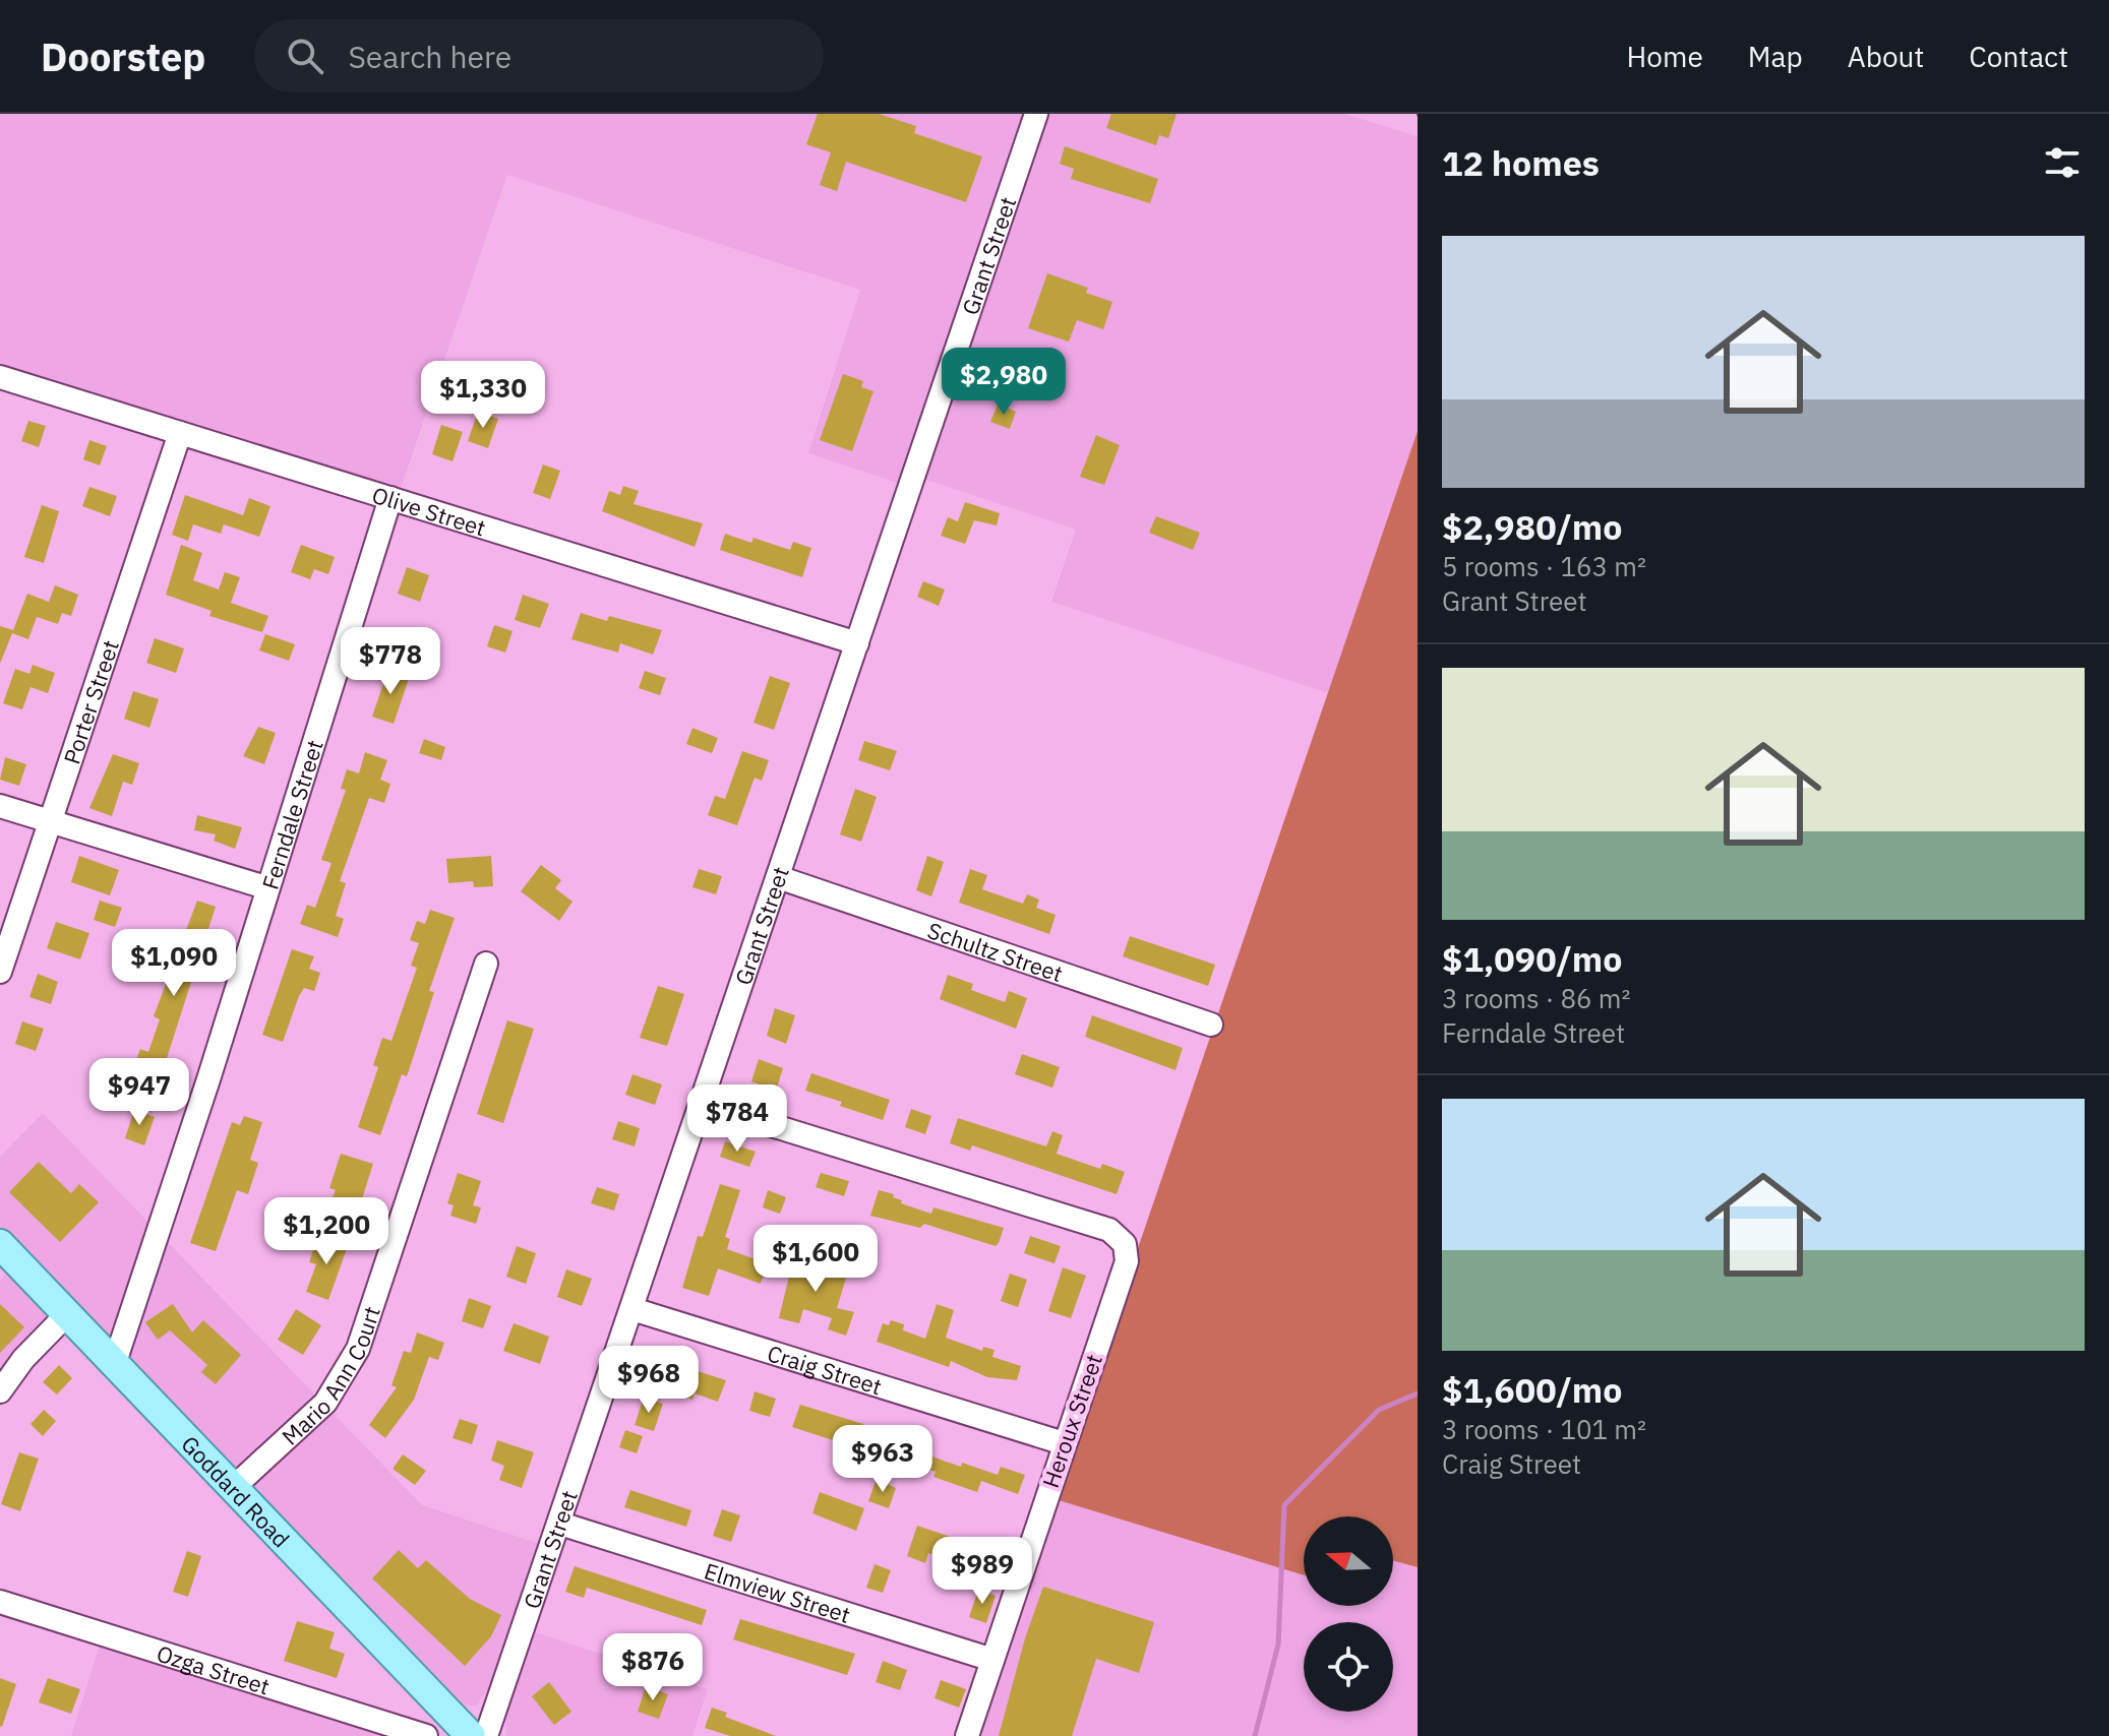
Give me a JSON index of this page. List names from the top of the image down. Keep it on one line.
{"streets":{"main road":["Goddard Road"],"street":["Grant Street","Olive Street","Porter Street","Ferndale Street","Schultz Street","Craig Street","Mario Ann Court","Heroux Street","Elmview Street","Ozga Street"]},"crossings":[["Grant Street","Olive Street"],["Grant Street","Schultz Street"],["Grant Street","Craig Street"],["Grant Street","Heroux Street"],["Grant Street","Elmview Street"],["Olive Street","Porter Street"],["Olive Street","Ferndale Street"],["Ferndale Street","Goddard Road"],["Craig Street","Heroux Street"],["Mario Ann Court","Goddard Road"],["Heroux Street","Elmview Street"]],"north":"left","page":{"header":"Doorstep","search":"Search here","nav":["Home","Map","About","Contact"],"heading":"12 homes","list":[{"name":"$2,980/mo","note":"5 rooms · 163 m² · Grant Street"},{"name":"$1,090/mo","note":"3 rooms · 86 m² · Ferndale Street"},{"name":"$1,600/mo","note":"3 rooms · 101 m² · Craig Street"}],"price":["$2,980","$1,330","$778","$1,090","$947","$784","$1,200","$1,600","$968","$963","$989","$876"]}}
